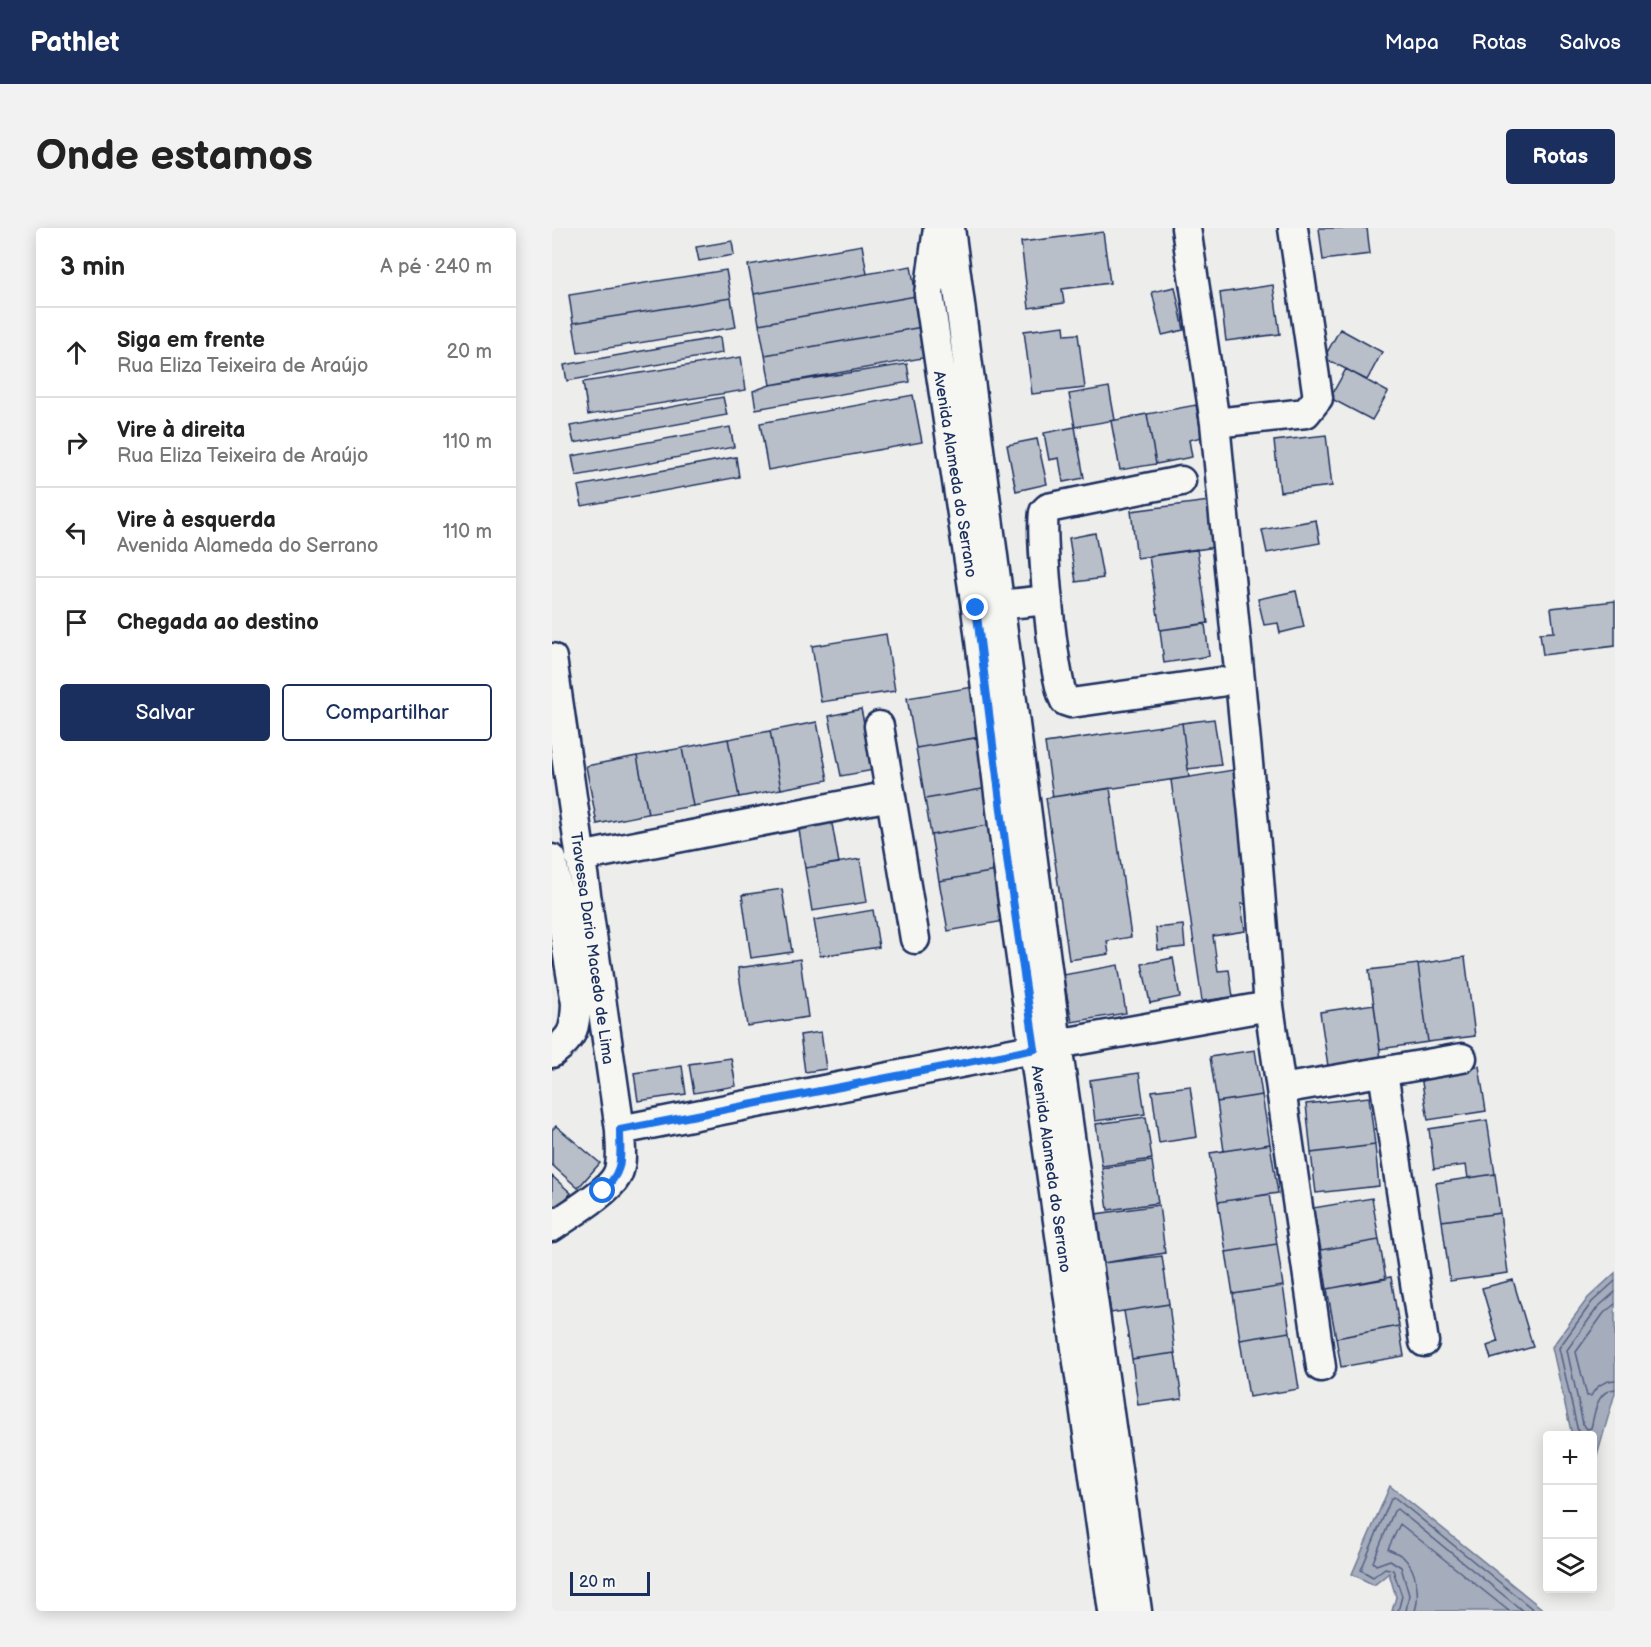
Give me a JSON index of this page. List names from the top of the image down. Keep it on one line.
{"streets":{"street":["Avenida Alameda do Serrano","Travessa Dario Macedo de Lima"]},"scale_bar":"20 m","page":{"header":"Pathlet","nav":["Mapa","Rotas","Salvos"],"buttons":["Rotas",["Salvar","Compartilhar"]],"title":"Onde estamos","heading":["3 min","A pé · 240 m"],"list":[["Siga em frente","Rua Eliza Teixeira de Araújo","20 m"],["Vire à direita","Rua Eliza Teixeira de Araújo","110 m"],["Vire à esquerda","Avenida Alameda do Serrano","110 m"],"Chegada ao destino"],"map_buttons":["+","−"],"scale":"20 m"}}
